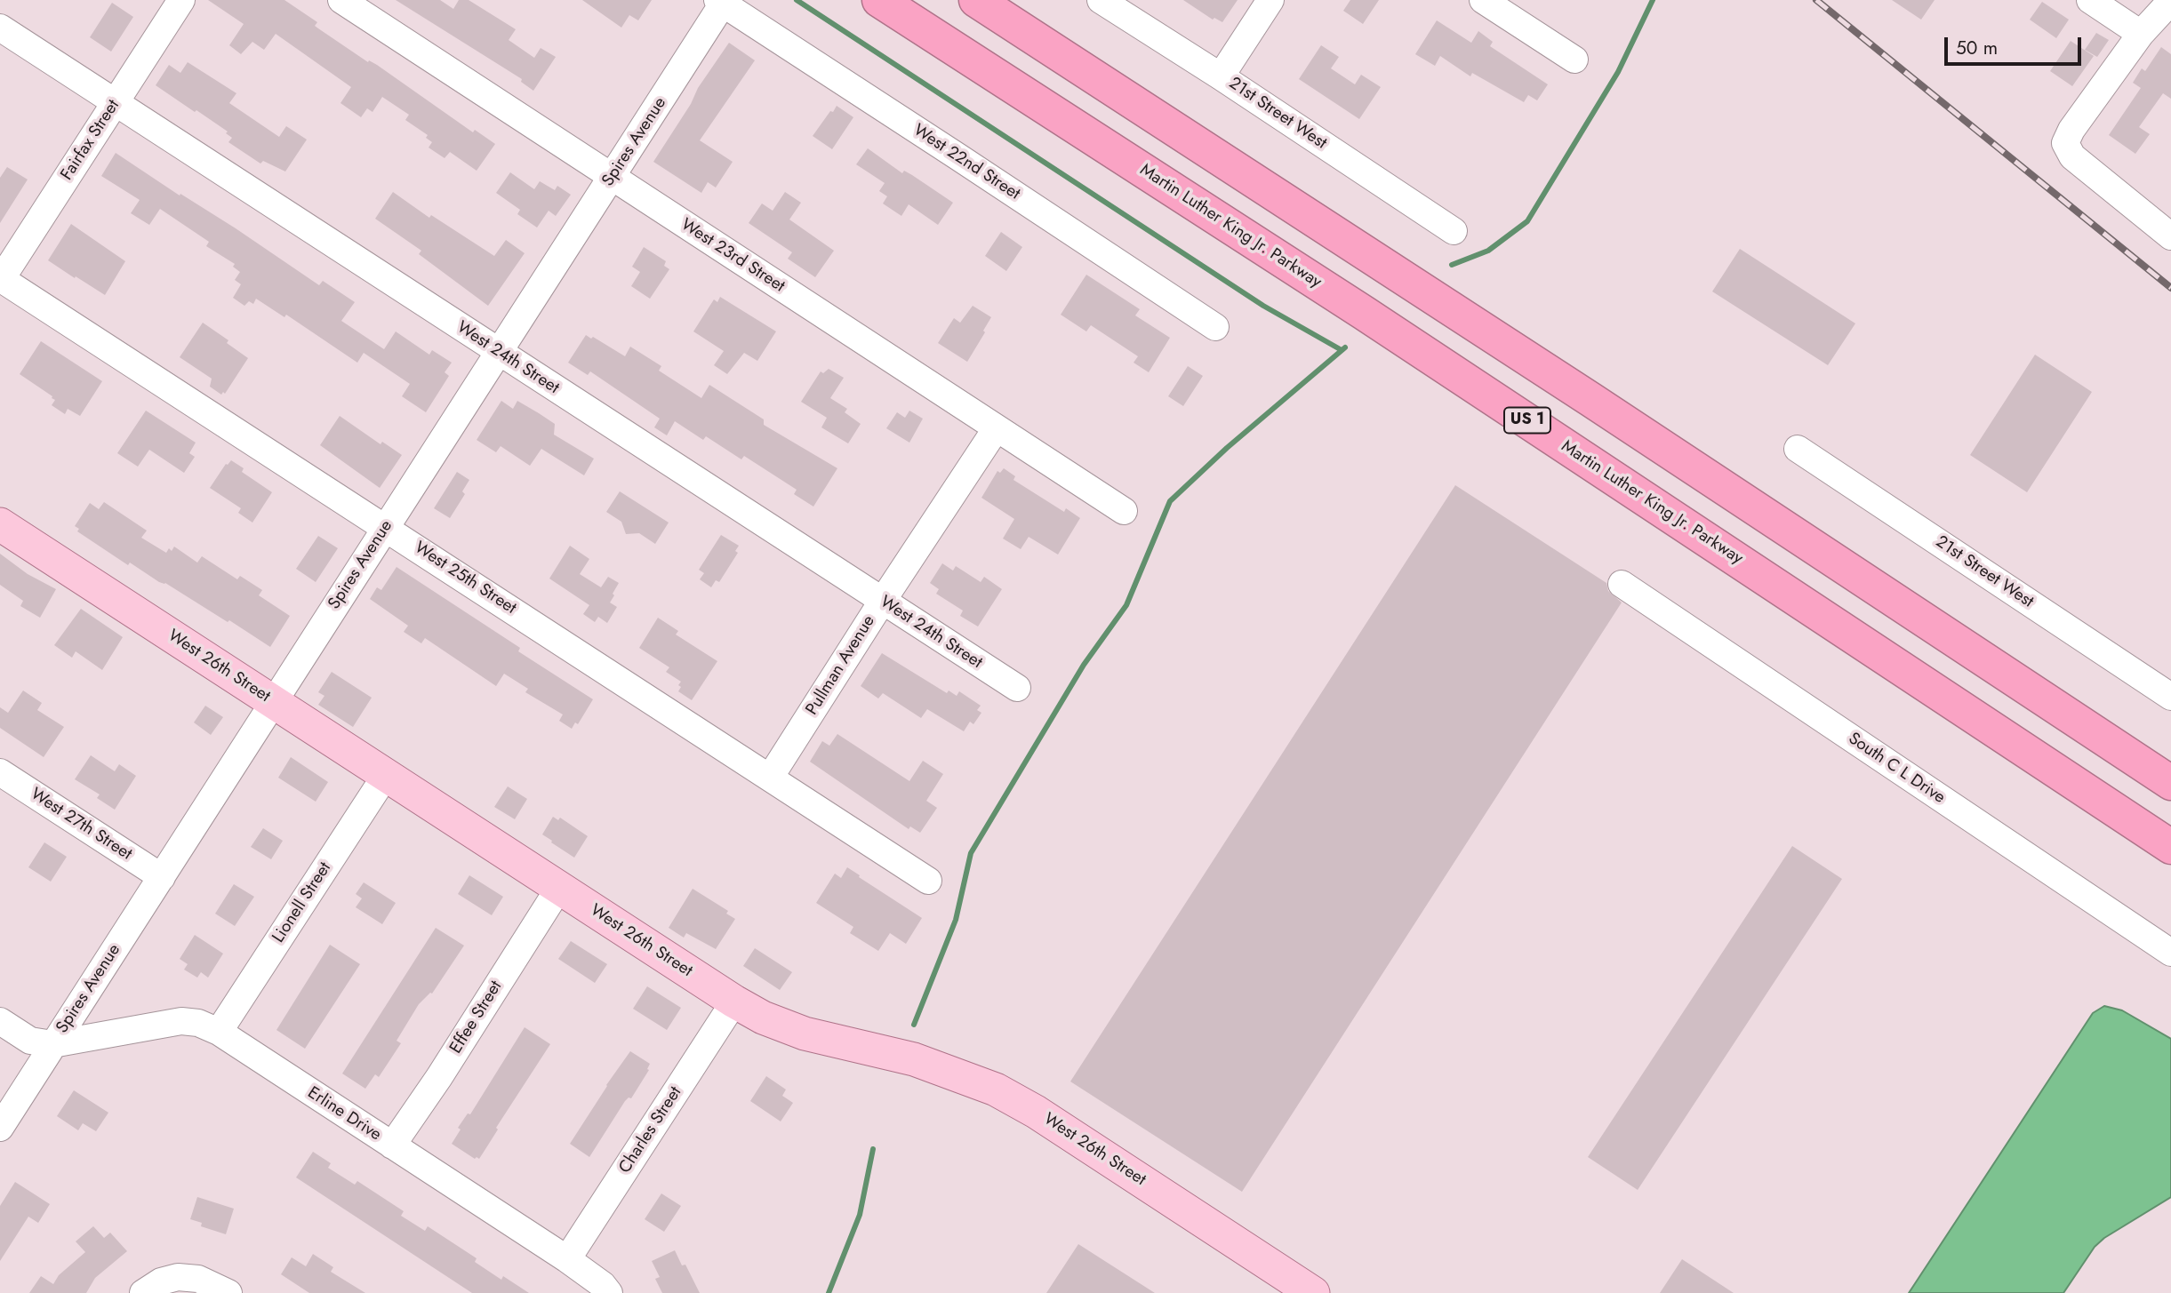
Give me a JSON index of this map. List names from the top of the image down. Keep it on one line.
{"streets":{"highway":["Martin Luther King Jr. Parkway","US 1"],"main road":["West 26th Street"],"street":["21st Street West","Fairfax Street","Spires Avenue","West 22nd Street","West 23rd Street","West 24th Street","West 25th Street","Pullman Avenue","South C L Drive","West 27th Street","Lionell Street","Effee Street","Erline Drive","Charles Street"]},"crossings":[["Fairfax Street","West 24th Street"],["Fairfax Street","West 25th Street"],["Spires Avenue","West 22nd Street"],["Spires Avenue","West 23rd Street"],["Spires Avenue","West 24th Street"],["Spires Avenue","West 25th Street"],["Spires Avenue","West 26th Street"],["Spires Avenue","West 27th Street"],["Spires Avenue","Erline Drive"],["West 23rd Street","Pullman Avenue"],["West 24th Street","Pullman Avenue"],["West 25th Street","Pullman Avenue"],["West 26th Street","Lionell Street"],["West 26th Street","Effee Street"],["West 26th Street","Charles Street"],["Lionell Street","Erline Drive"],["Effee Street","Erline Drive"],["Erline Drive","Charles Street"]],"scale_bar":"50 m"}
